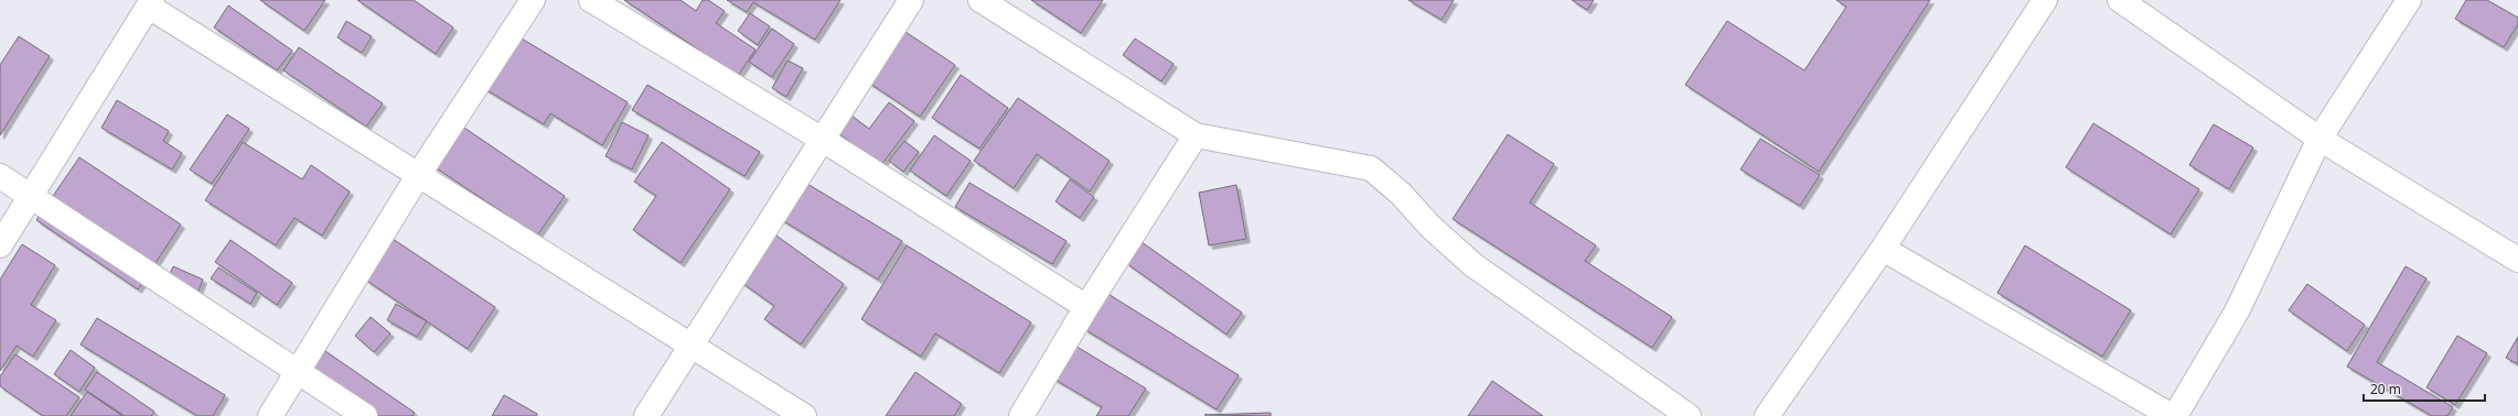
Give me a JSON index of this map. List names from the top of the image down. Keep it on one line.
{"scale_bar":"20 m"}
